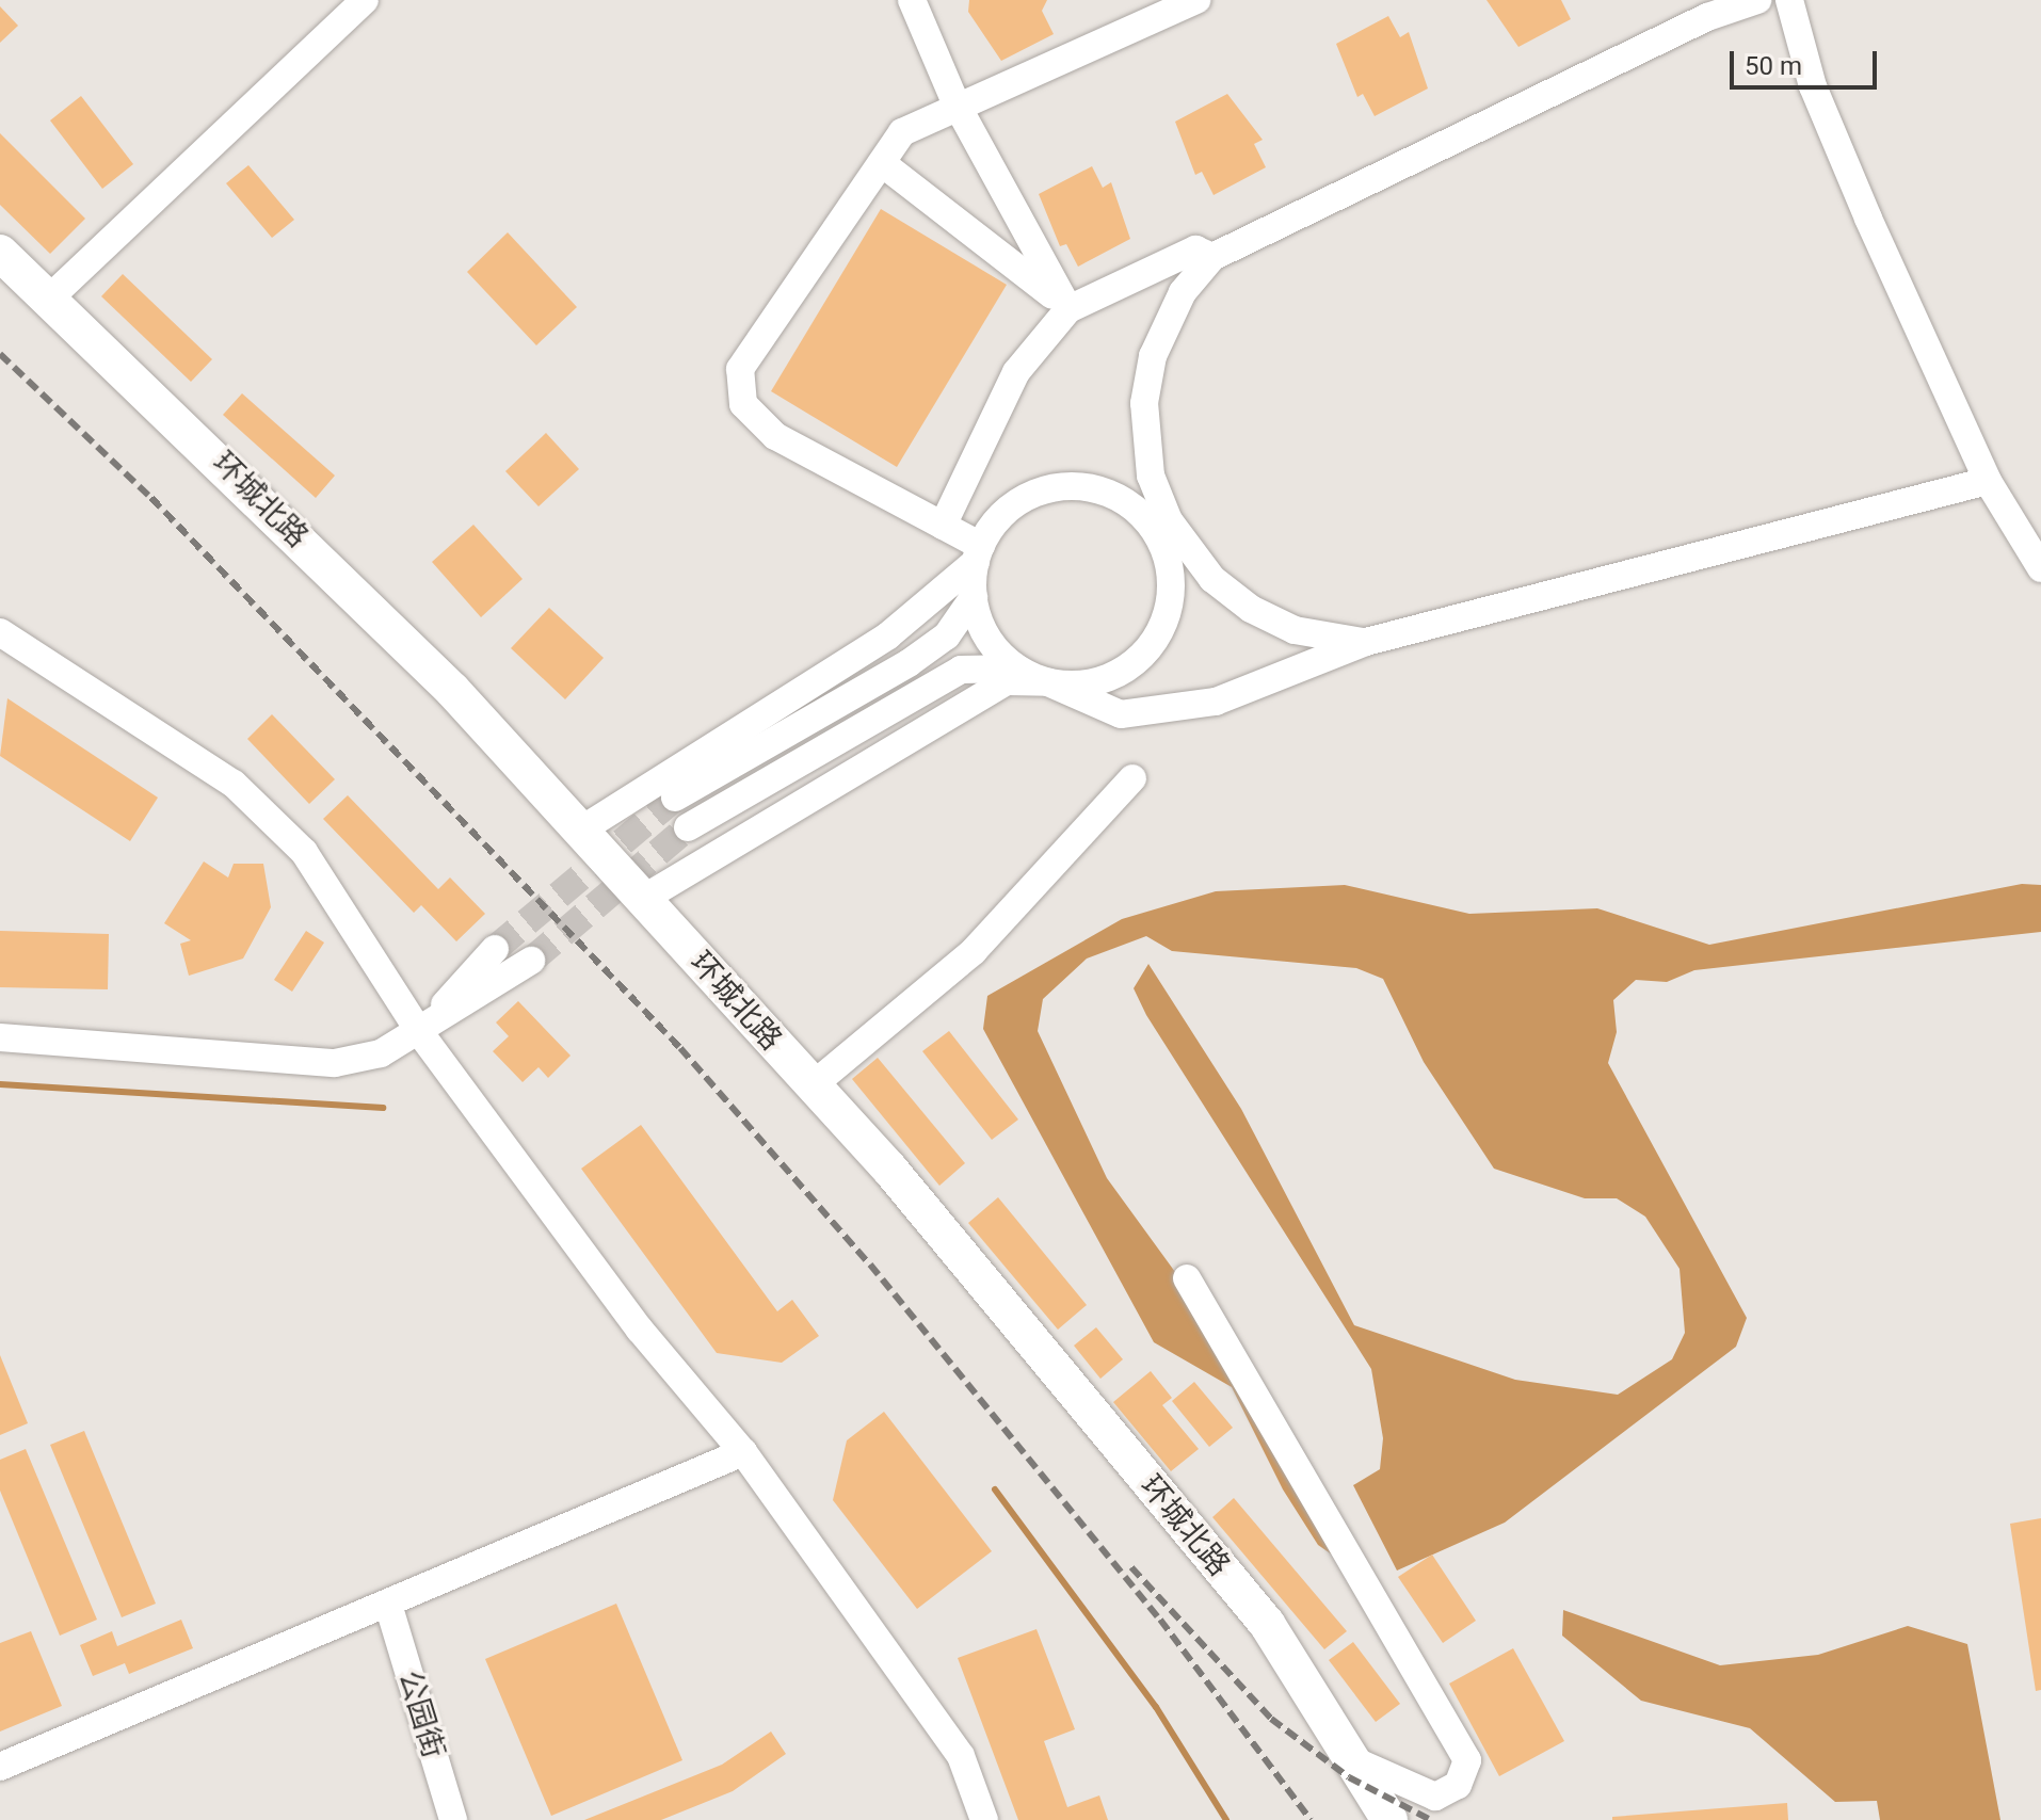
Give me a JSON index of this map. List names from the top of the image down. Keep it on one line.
{"streets":{"main road":["环城北路"],"street":["公园街"]},"scale_bar":"50 m"}
